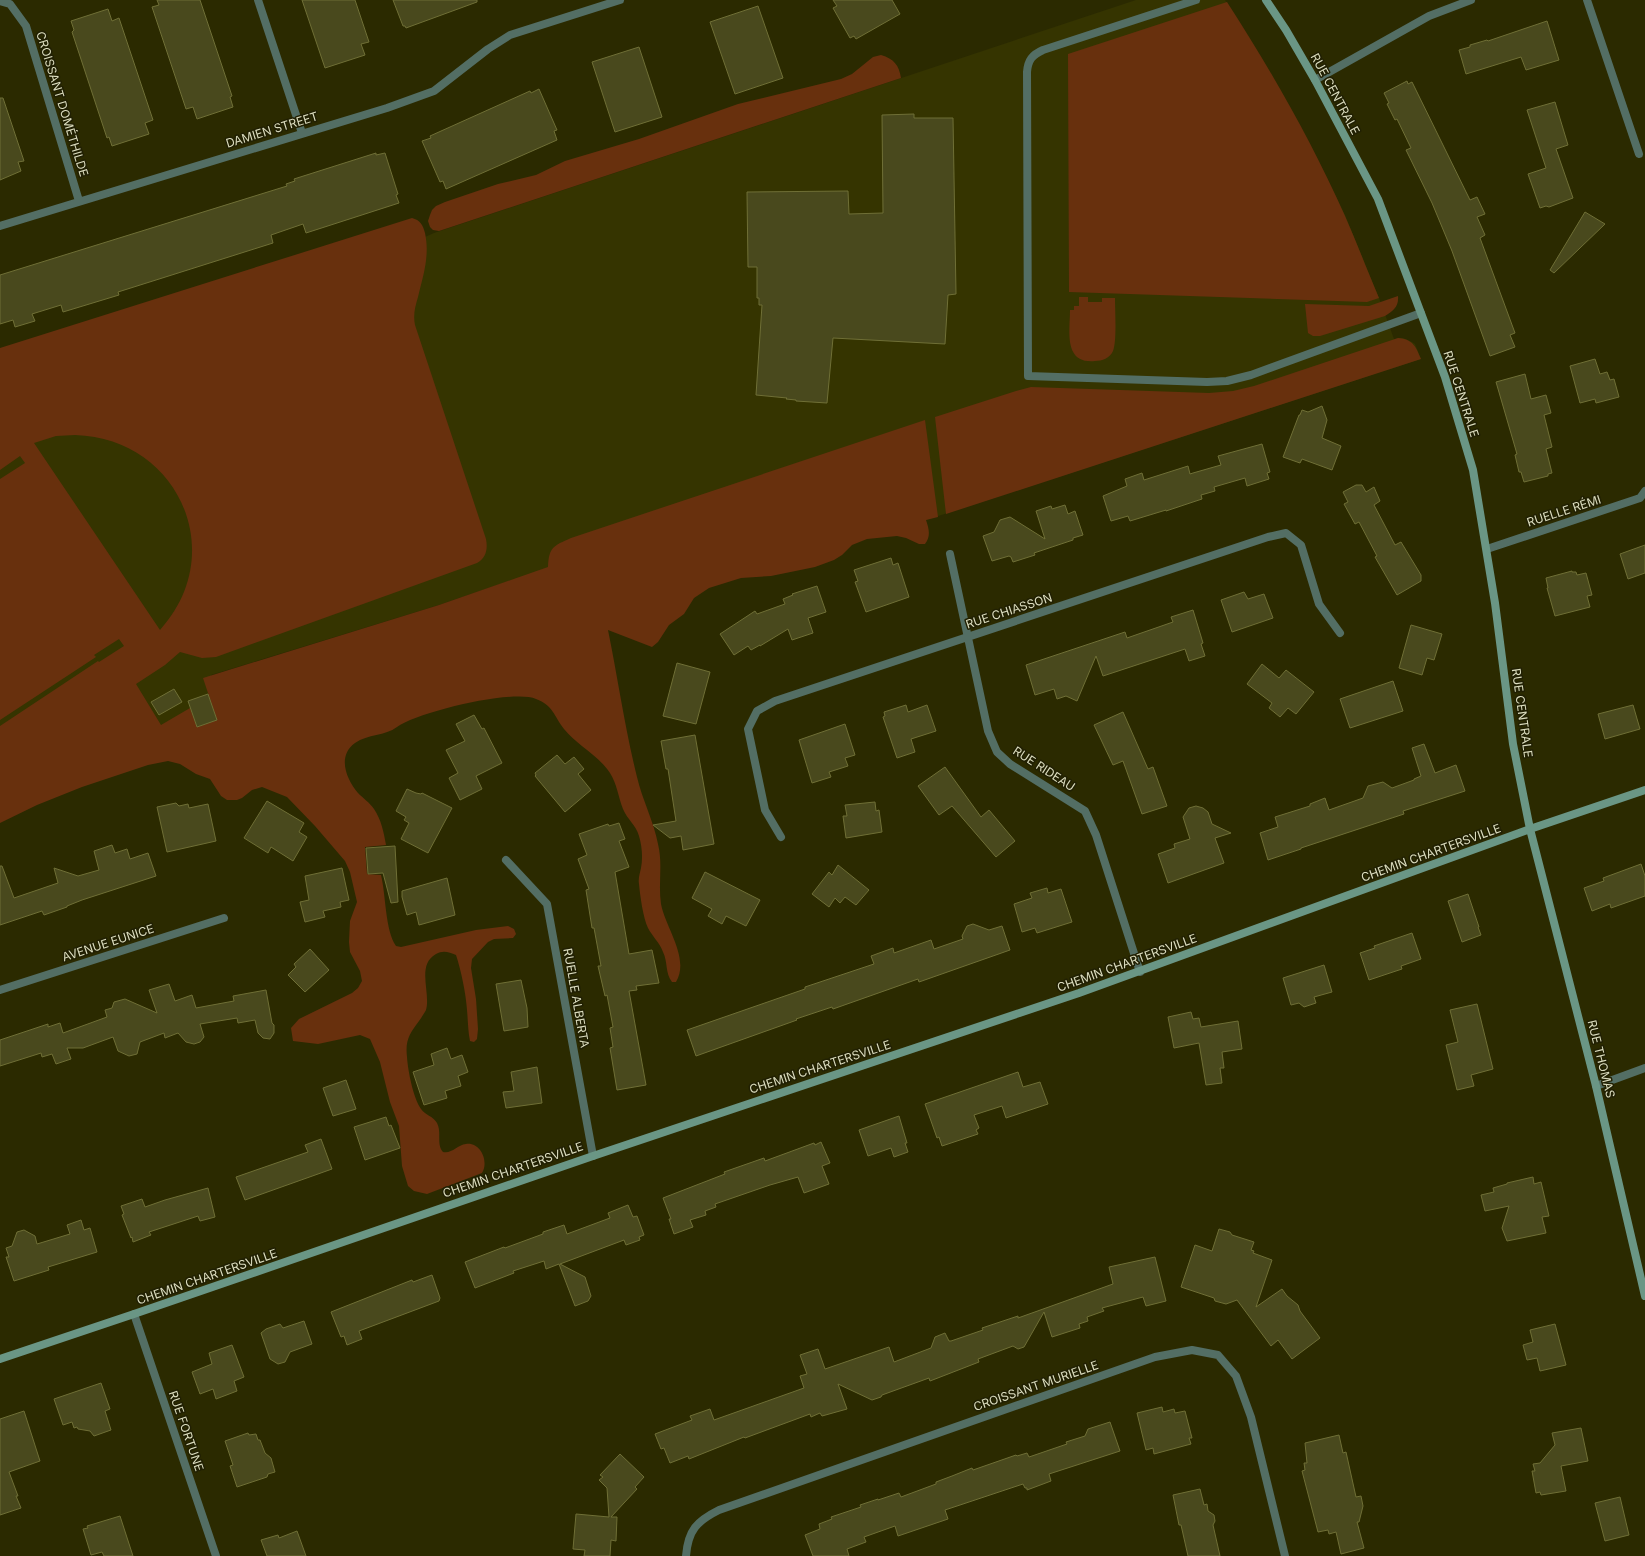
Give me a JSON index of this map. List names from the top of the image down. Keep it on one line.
{"streets":{"street":["RUE CENTRALE","CROISSANT DOMÉTHILDE","DAMIEN STREET","RUELLE RÉMI","RUE CHIASSON","RUE RIDEAU","CHEMIN CHARTERSVILLE","AVENUE EUNICE","RUELLE ALBERTA","RUE THOMAS","CROISSANT MURIELLE","RUE FORTUNE"]},"crossings":[["RUE CENTRALE","RUELLE RÉMI"],["RUE CENTRALE","CHEMIN CHARTERSVILLE"],["RUE CENTRALE","RUE THOMAS"],["CROISSANT DOMÉTHILDE","DAMIEN STREET"],["RUE CHIASSON","RUE RIDEAU"],["RUE RIDEAU","CHEMIN CHARTERSVILLE"],["CHEMIN CHARTERSVILLE","RUELLE ALBERTA"],["CHEMIN CHARTERSVILLE","RUE THOMAS"],["CHEMIN CHARTERSVILLE","RUE FORTUNE"]]}
